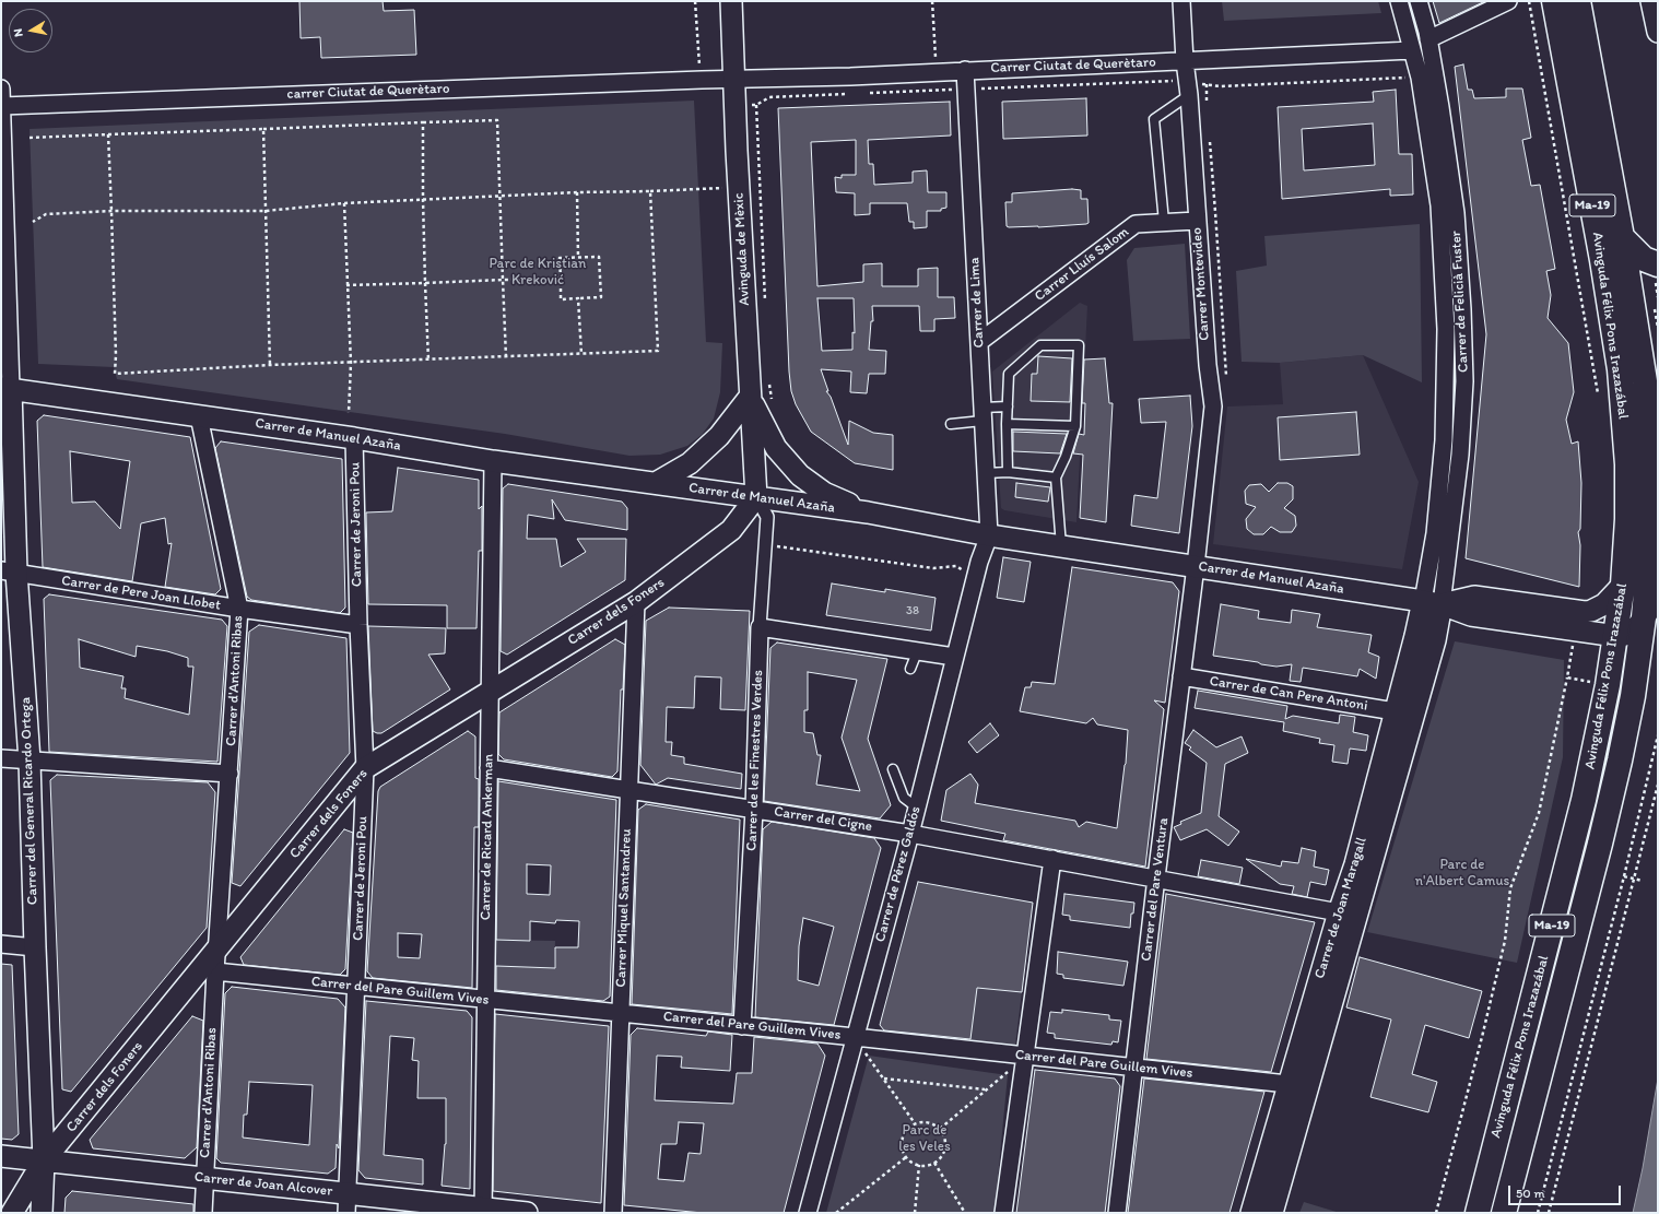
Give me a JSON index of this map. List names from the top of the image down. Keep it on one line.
{"streets":{"highway":["Ma-19","Avinguda Félix Pons Irazazábal"],"street":["Carrer Ciutat de Querètaro","carrer Ciutat de Querètaro","Avinguda de Mèxic","Carrer Lluís Salom","Carrer Montevideo","Carrer de Felicià Fuster","Carrer de Lima","Carrer de Manuel Azaña","Carrer de Jeroni Pou","Carrer de Pere Joan Llobet","Carrer dels Foners","Carrer d'Antoni Ribas","Carrer de Can Pere Antoni","Carrer de les Finestres Verdes","Carrer del General Ricardo Ortega","Carrer del Cigne","Carrer de Ricard Ankerman","Carrer de Pérez Galdós","Carrer del Pare Ventura","Carrer Miquel Santandreu","Carrer de Joan Maragall","Carrer del Pare Guillem Vives","Carrer de Joan Alcover"]},"crossings":[["Carrer Ciutat de Querètaro","carrer Ciutat de Querètaro"],["Carrer Ciutat de Querètaro","Avinguda de Mèxic"],["Carrer Ciutat de Querètaro","Carrer Montevideo"],["Carrer Ciutat de Querètaro","Carrer de Felicià Fuster"],["Carrer Ciutat de Querètaro","Carrer de Lima"],["carrer Ciutat de Querètaro","Avinguda de Mèxic"],["Avinguda de Mèxic","Carrer de Manuel Azaña"],["Avinguda de Mèxic","Carrer dels Foners"],["Avinguda de Mèxic","Carrer de les Finestres Verdes"],["Carrer Lluís Salom","Carrer Montevideo"],["Carrer Lluís Salom","Carrer de Lima"],["Carrer Montevideo","Carrer de Manuel Azaña"],["Carrer Montevideo","Carrer del Pare Ventura"],["Carrer de Felicià Fuster","Carrer de Manuel Azaña"],["Carrer de Felicià Fuster","Carrer de Joan Maragall"],["Carrer de Lima","Carrer de Manuel Azaña"],["Carrer de Lima","Carrer de Pérez Galdós"],["Avinguda Félix Pons Irazazábal","Carrer de Manuel Azaña"],["Carrer de Manuel Azaña","Carrer de Jeroni Pou"],["Carrer de Manuel Azaña","Carrer dels Foners"],["Carrer de Manuel Azaña","Carrer d'Antoni Ribas"],["Carrer de Manuel Azaña","Carrer de les Finestres Verdes"],["Carrer de Manuel Azaña","Carrer del General Ricardo Ortega"],["Carrer de Manuel Azaña","Carrer de Ricard Ankerman"],["Carrer de Manuel Azaña","Carrer de Pérez Galdós"],["Carrer de Manuel Azaña","Carrer del Pare Ventura"],["Carrer de Manuel Azaña","Carrer de Joan Maragall"],["Carrer de Jeroni Pou","Carrer de Pere Joan Llobet"],["Carrer de Jeroni Pou","Carrer dels Foners"],["Carrer de Jeroni Pou","Carrer del Pare Guillem Vives"],["Carrer de Jeroni Pou","Carrer de Joan Alcover"],["Carrer de Pere Joan Llobet","Carrer d'Antoni Ribas"],["Carrer de Pere Joan Llobet","Carrer del General Ricardo Ortega"],["Carrer dels Foners","Carrer d'Antoni Ribas"],["Carrer dels Foners","Carrer de les Finestres Verdes"],["Carrer dels Foners","Carrer del General Ricardo Ortega"],["Carrer dels Foners","Carrer de Ricard Ankerman"],["Carrer dels Foners","Carrer Miquel Santandreu"],["Carrer dels Foners","Carrer de Joan Alcover"],["Carrer d'Antoni Ribas","Carrer del Pare Guillem Vives"],["Carrer d'Antoni Ribas","Carrer de Joan Alcover"],["Carrer de Can Pere Antoni","Carrer del Pare Ventura"],["Carrer de Can Pere Antoni","Carrer de Joan Maragall"],["Carrer de les Finestres Verdes","Carrer del Cigne"],["Carrer de les Finestres Verdes","Carrer del Pare Guillem Vives"],["Carrer del General Ricardo Ortega","Carrer de Joan Alcover"],["Carrer del Cigne","Carrer de Ricard Ankerman"],["Carrer del Cigne","Carrer de Pérez Galdós"],["Carrer del Cigne","Carrer del Pare Ventura"],["Carrer del Cigne","Carrer Miquel Santandreu"],["Carrer del Cigne","Carrer de Joan Maragall"],["Carrer de Ricard Ankerman","Carrer del Pare Guillem Vives"],["Carrer de Ricard Ankerman","Carrer de Joan Alcover"],["Carrer de Pérez Galdós","Carrer del Pare Guillem Vives"],["Carrer del Pare Ventura","Carrer del Pare Guillem Vives"],["Carrer Miquel Santandreu","Carrer del Pare Guillem Vives"],["Carrer de Joan Maragall","Carrer del Pare Guillem Vives"]],"parks":["Parc de Kristian Kreković","Parc de n'Albert Camus","Parc de les Veles"],"house_numbers":["38"],"scale_bar":"50 m","north":"left"}
